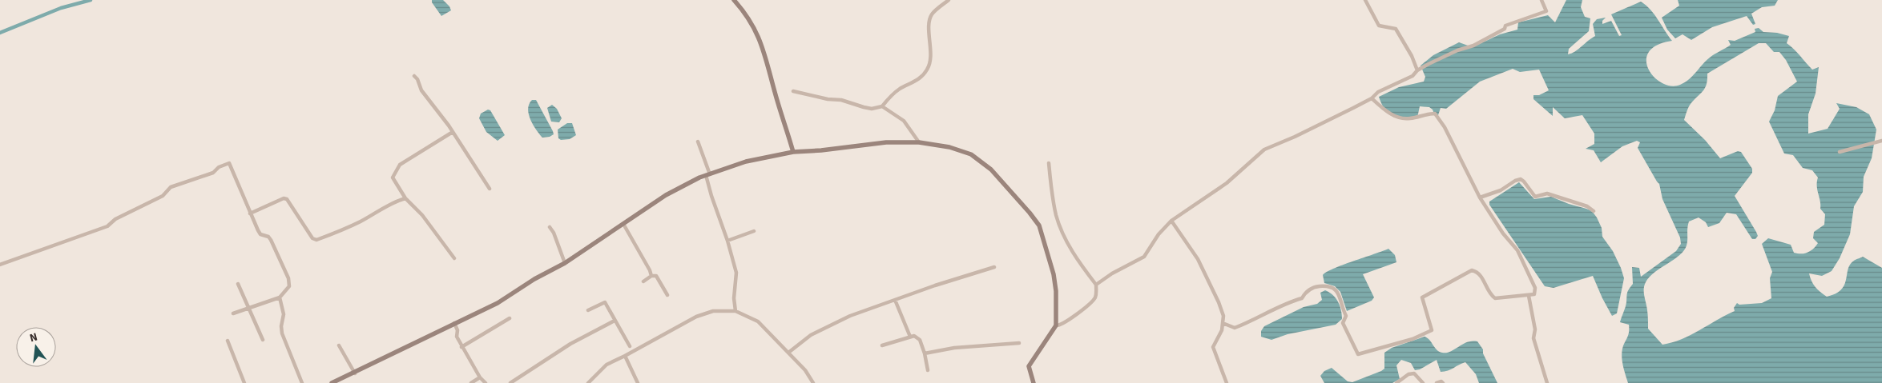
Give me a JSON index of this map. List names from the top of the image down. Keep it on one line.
{"north":"top"}
